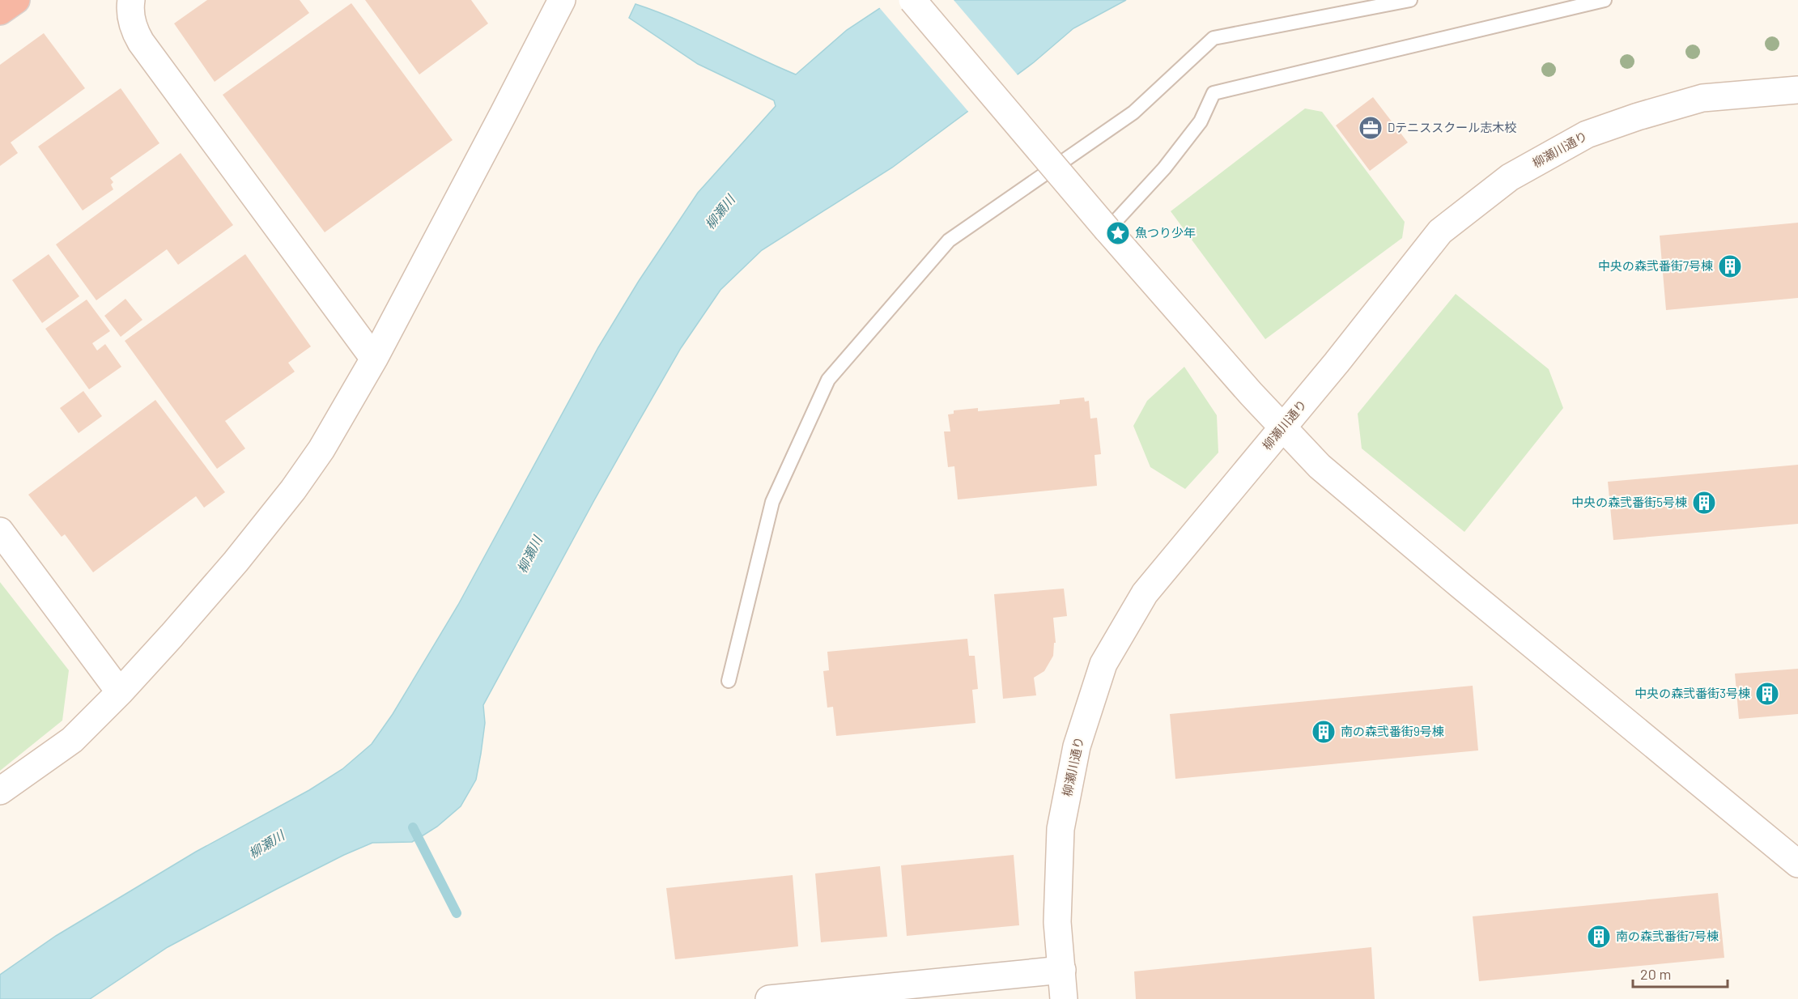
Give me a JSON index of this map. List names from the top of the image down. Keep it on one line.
{"streets":{"street":["柳瀬川通り"]},"water":["柳瀬川"],"places":{"office":["Dテニススクール志木校"],"place":["魚つり少年"],"building":["中央の森弐番街7号棟","中央の森弐番街5号棟","中央の森弐番街3号棟","南の森弐番街9号棟","南の森弐番街7号棟"]},"scale_bar":"20 m"}
